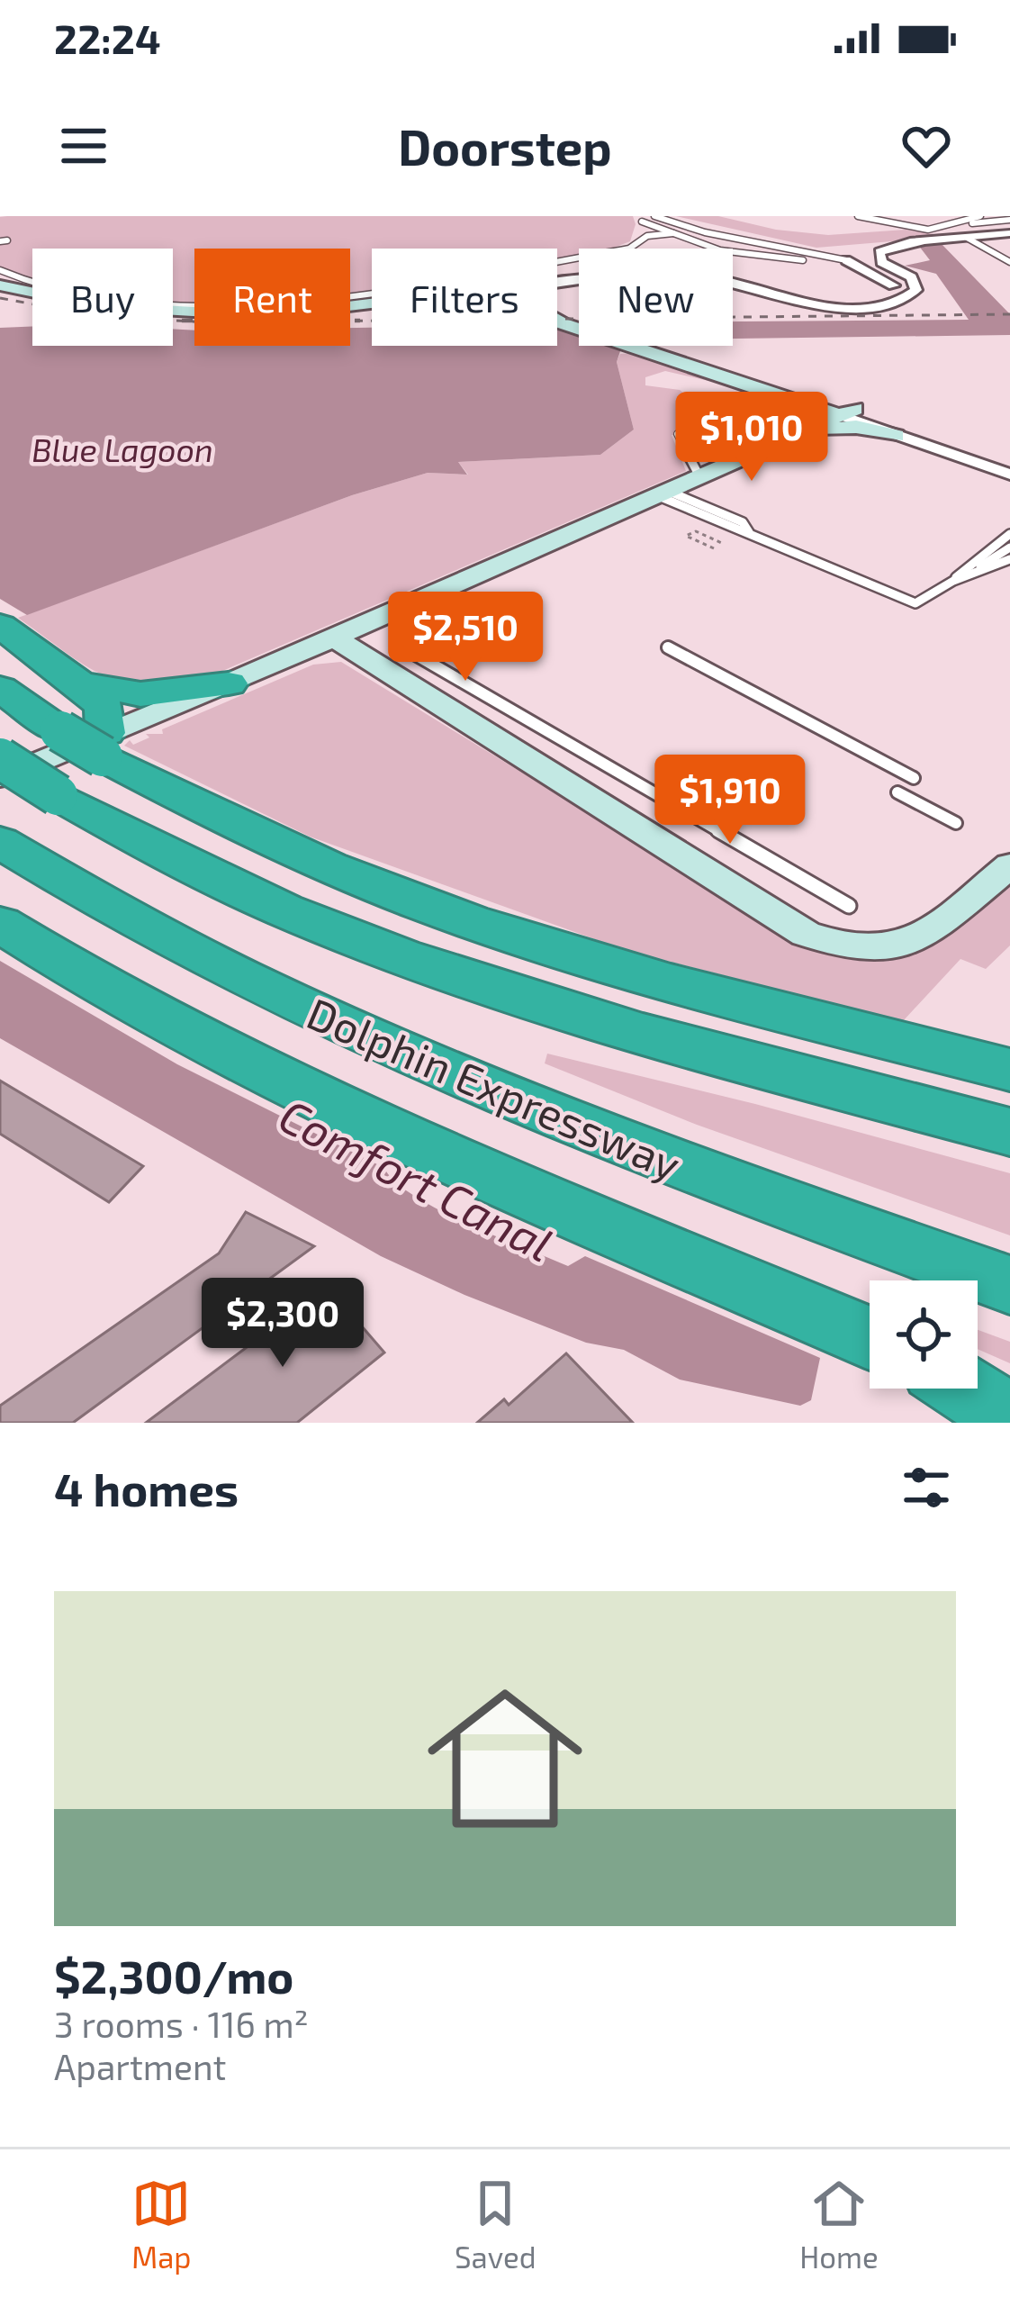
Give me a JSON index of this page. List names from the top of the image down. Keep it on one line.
{"streets":{"highway":["Dolphin Expressway"]},"water":["Blue Lagoon","Comfort Canal"],"page":{"status":"22:24","header":"Doorstep","chip":["Buy","Rent","Filters","New"],"price":["$1,010","$2,510","$1,910","$2,300"],"heading":"4 homes","list":[{"name":"$2,300/mo","note":"3 rooms · 116 m² · Apartment"}],"tabs":["Map","Saved","Home"]}}
